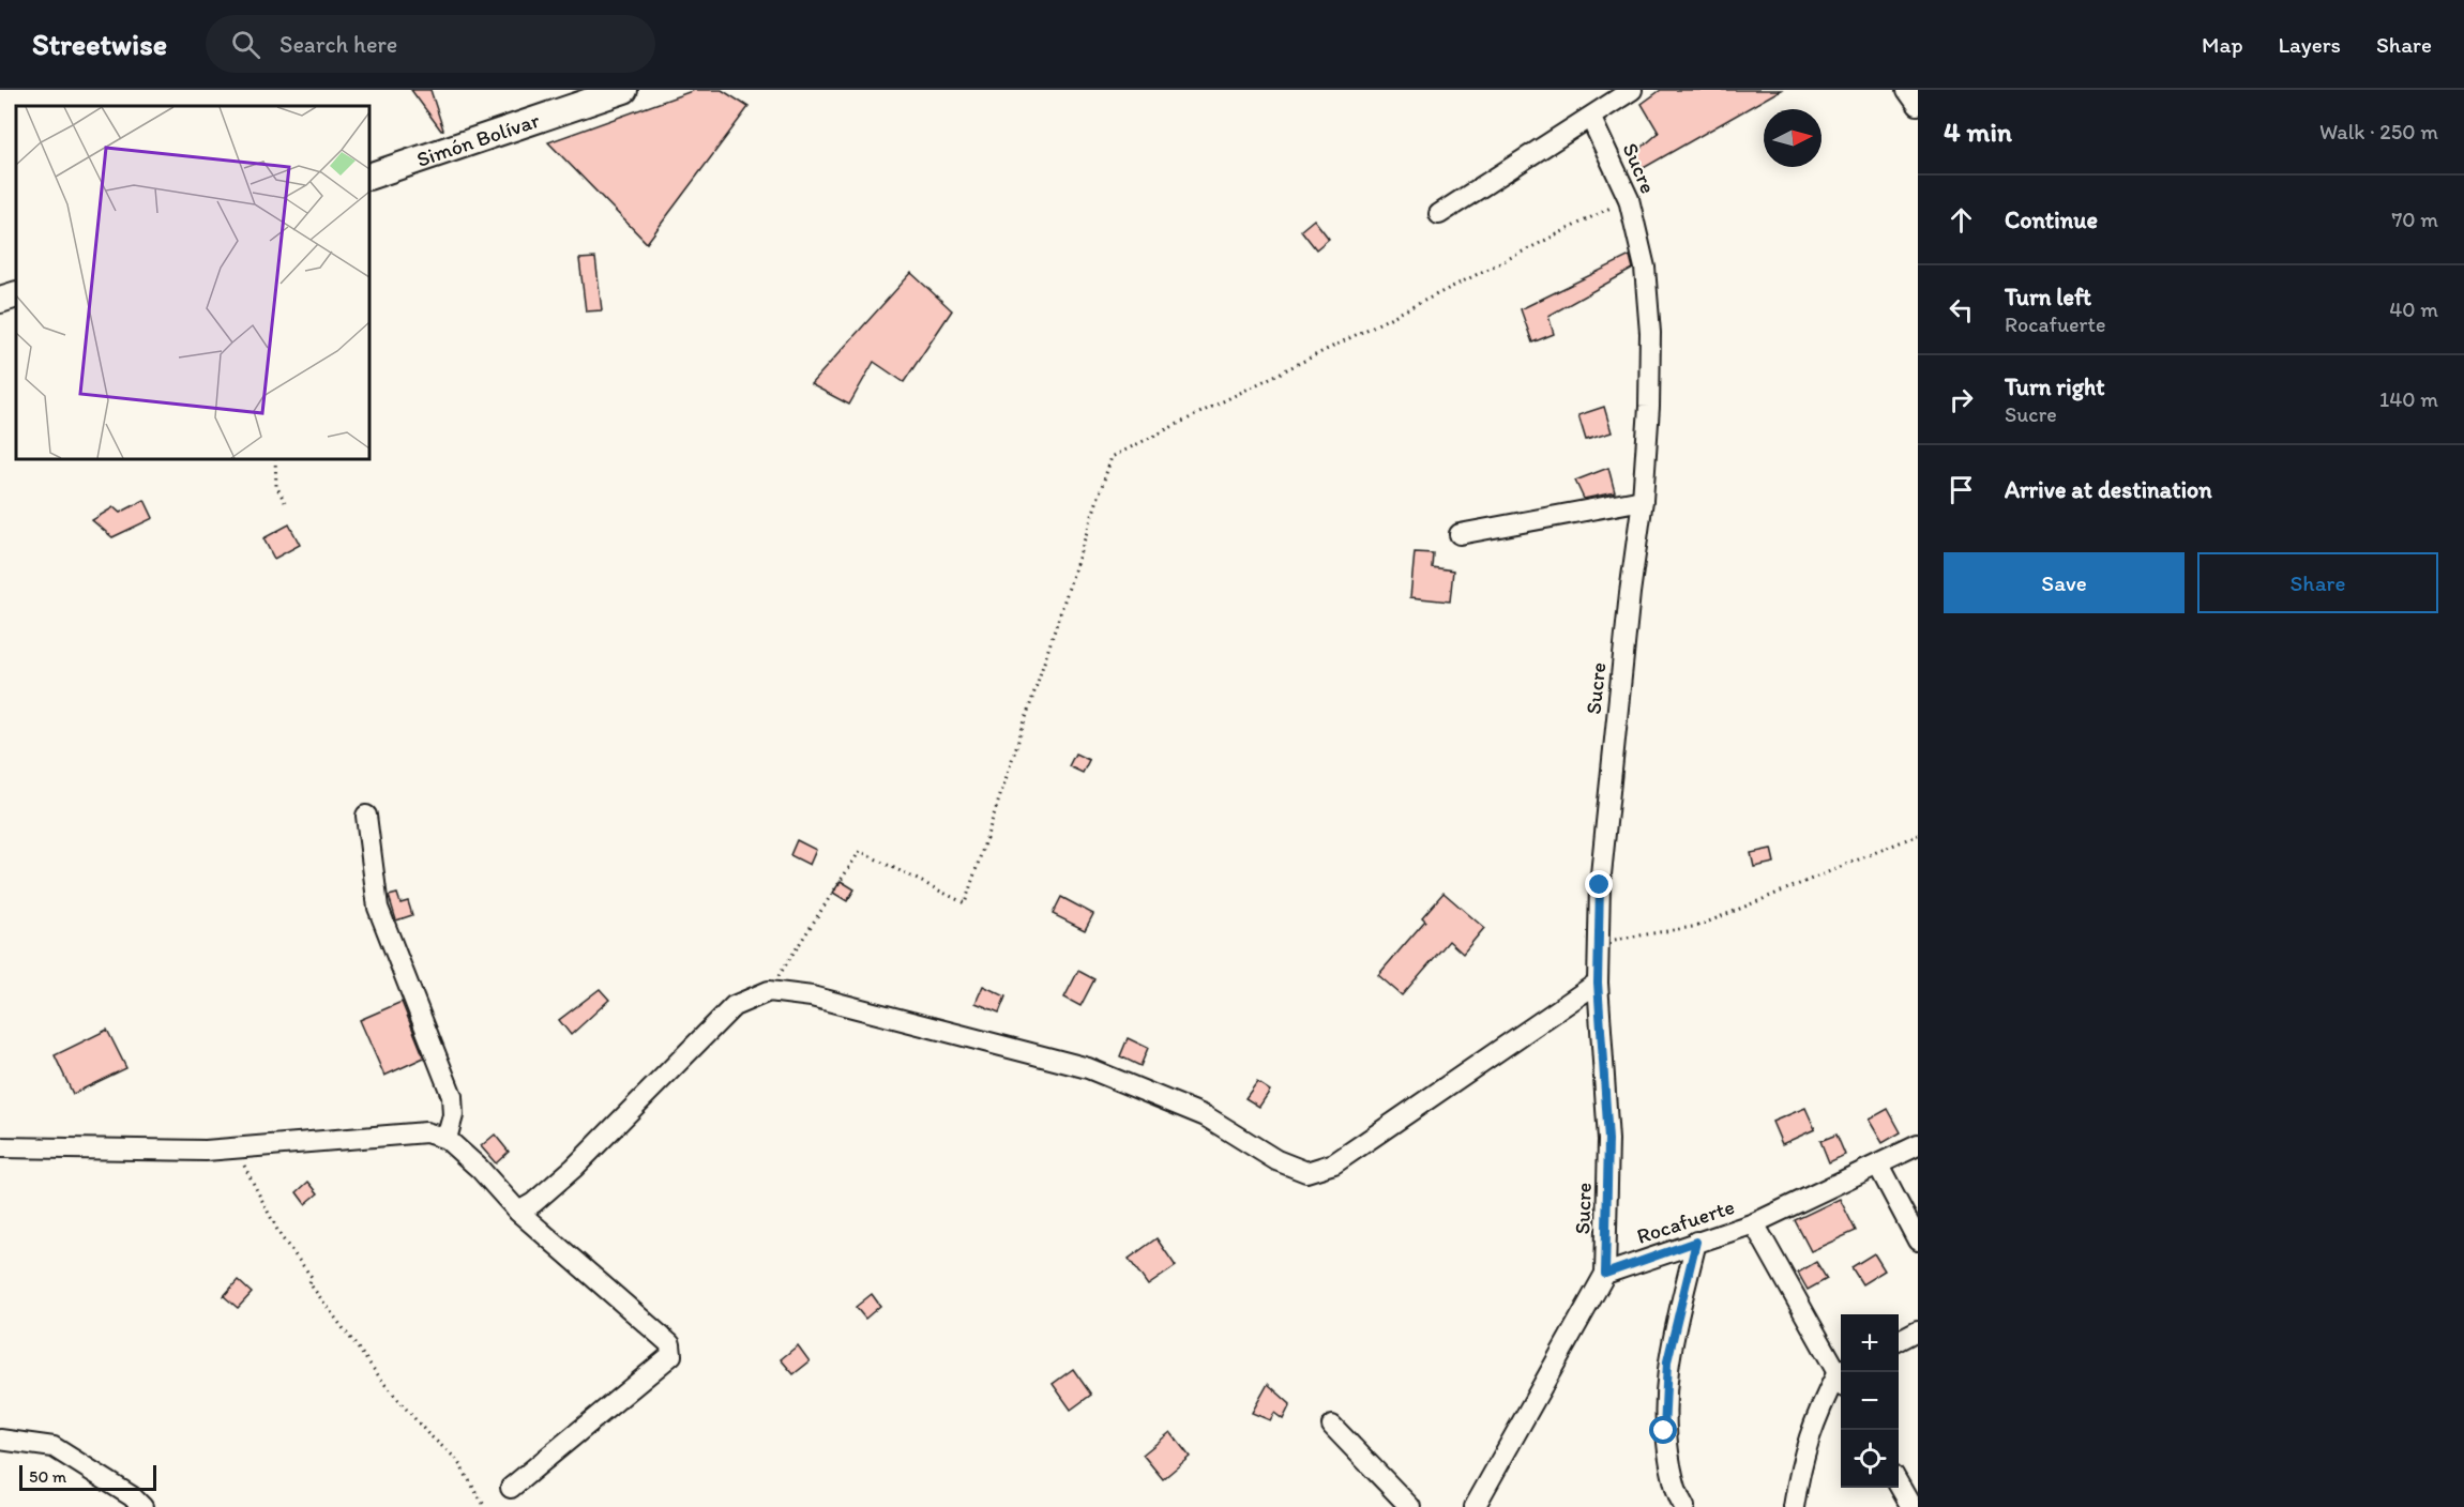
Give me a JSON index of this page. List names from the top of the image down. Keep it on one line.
{"streets":{"street":["Simón Bolívar","Sucre","Rocafuerte"]},"crossings":[["Sucre","Rocafuerte"]],"scale_bar":"50 m","north":"right","page":{"header":"Streetwise","search":"Search here","nav":["Map","Layers","Share"],"heading":["4 min","Walk · 250 m"],"list":[["Continue","70 m"],["Turn left","Rocafuerte","40 m"],["Turn right","Sucre","140 m"],"Arrive at destination"],"buttons":["Save","Share"],"map_buttons":["+","−"],"scale":"50 m"}}
